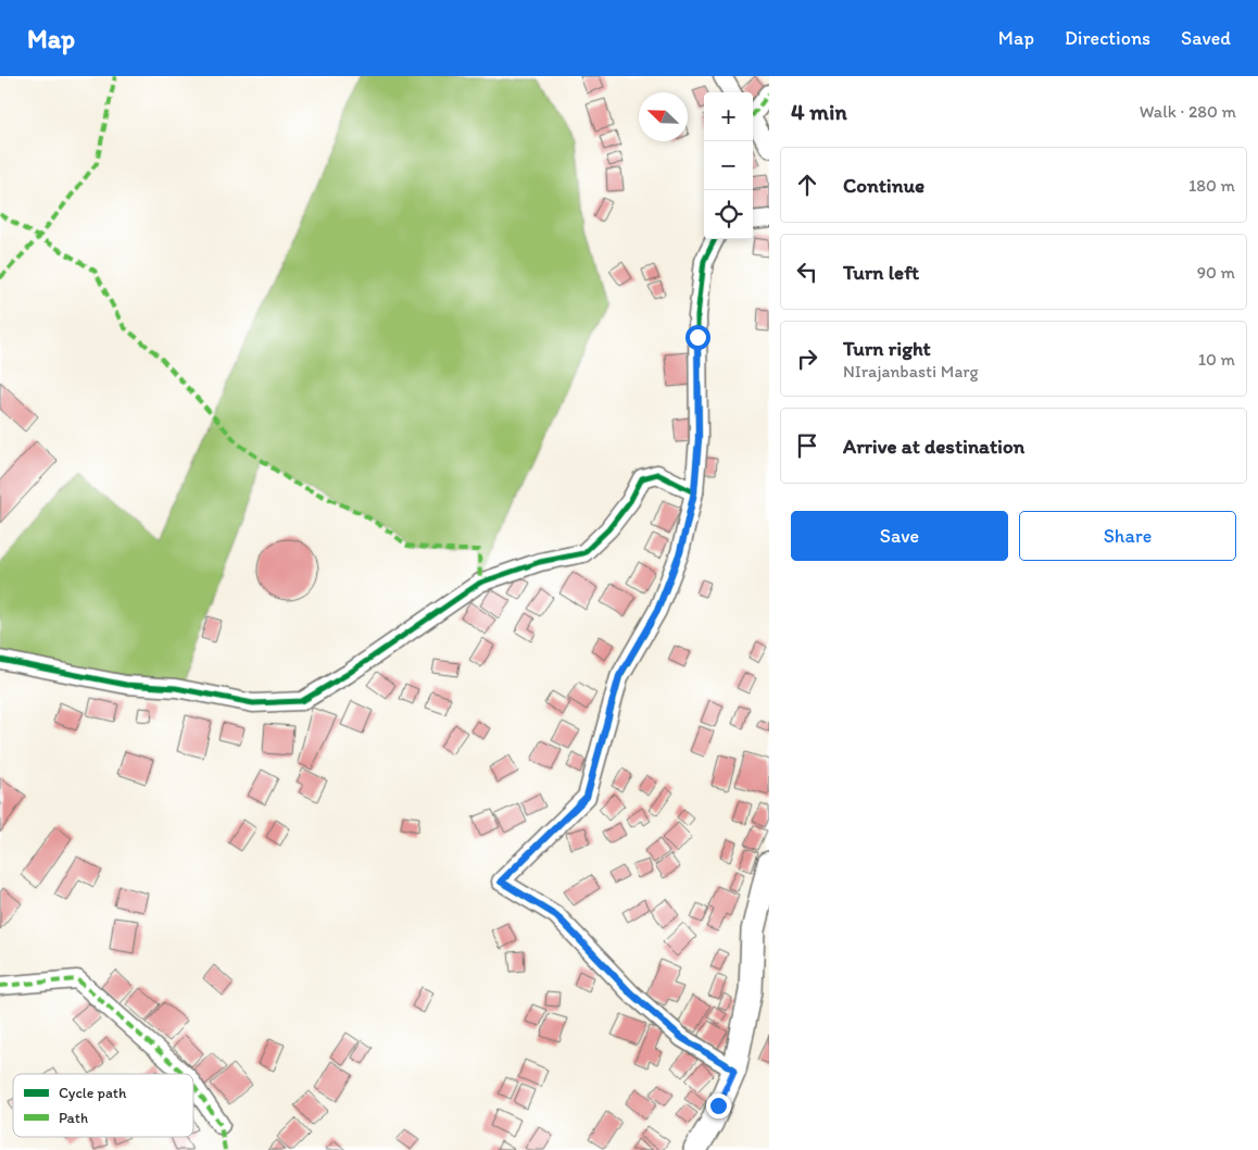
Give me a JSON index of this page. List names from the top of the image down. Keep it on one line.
{"legend":["Cycle path","Path"],"north":"top left","page":{"header":"Map","nav":["Map","Directions","Saved"],"heading":["4 min","Walk · 280 m"],"map_buttons":["+","−"],"list":[["Continue","180 m"],["Turn left","90 m"],["Turn right","NIrajanbasti Marg","10 m"],"Arrive at destination"],"buttons":["Save","Share"]}}
